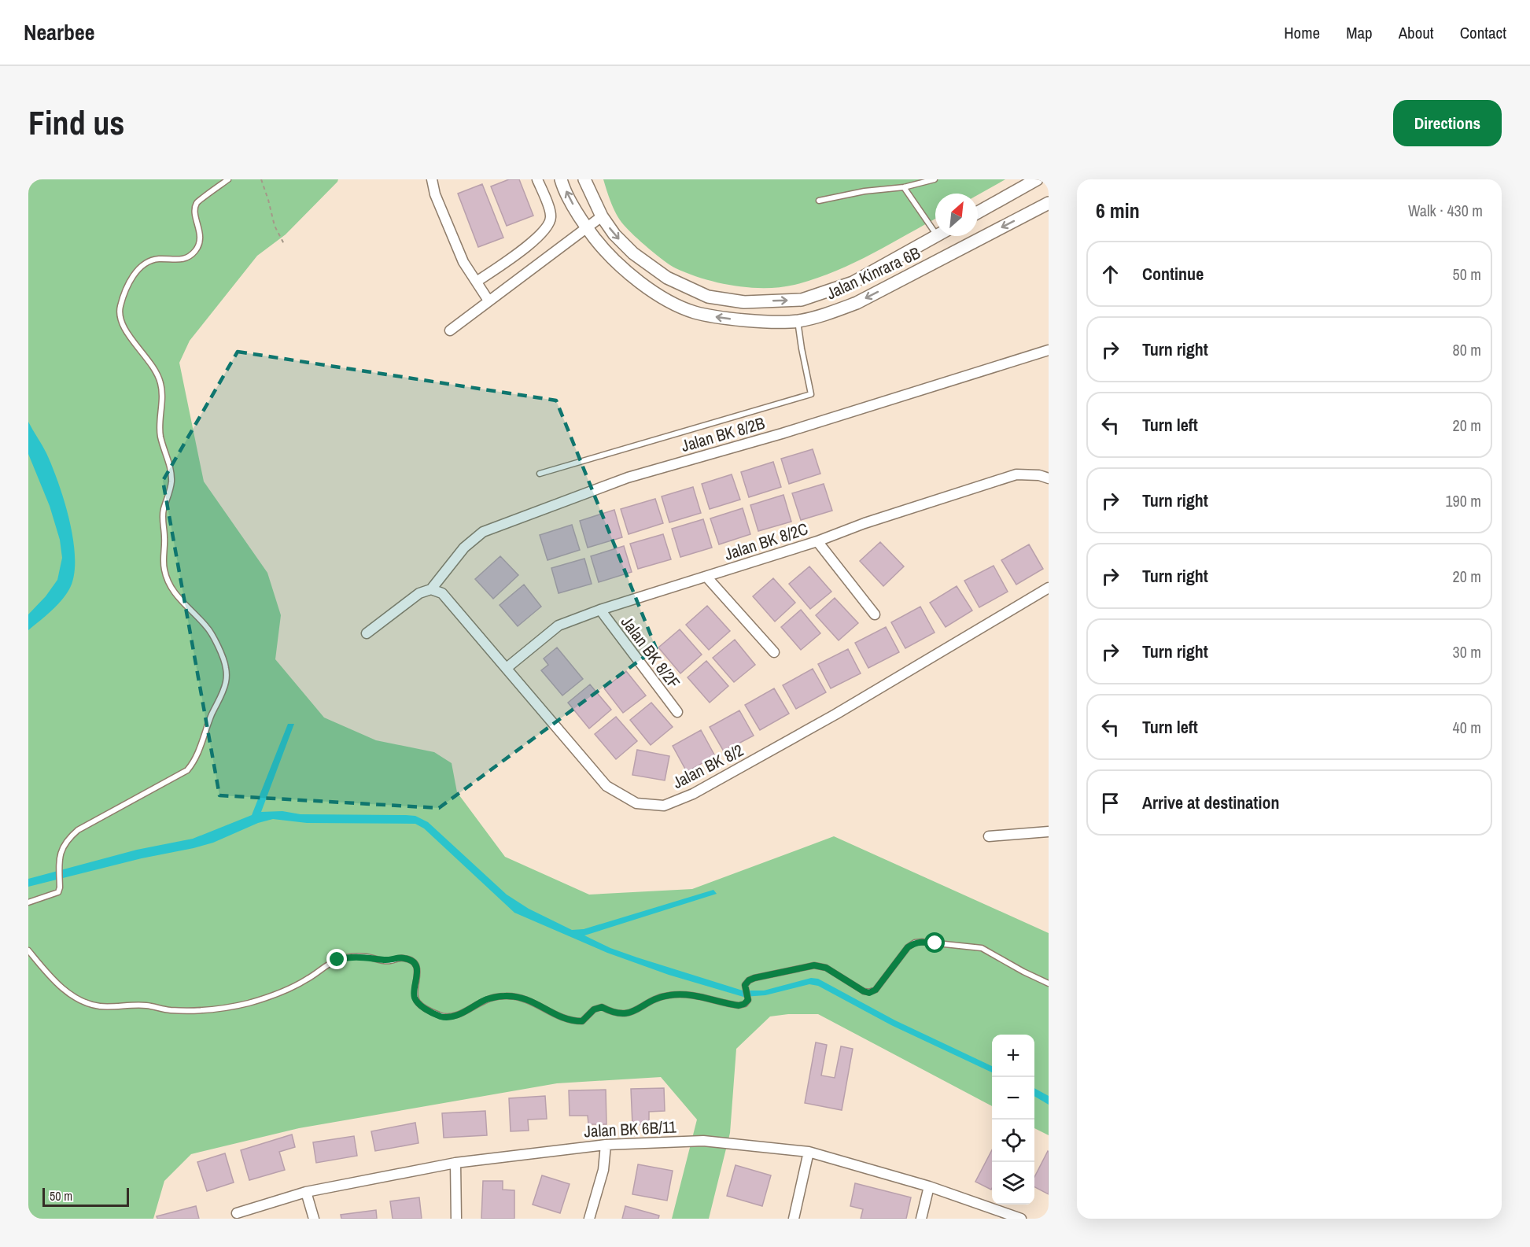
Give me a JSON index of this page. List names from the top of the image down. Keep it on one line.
{"streets":{"street":["Jalan Kinrara 6B","Jalan BK 8/2B","Jalan BK 8/2C","Jalan BK 8/2F","Jalan BK 8/2","Jalan BK 6B/11"]},"crossings":[["Jalan BK 8/2B","Jalan BK 8/2"],["Jalan BK 8/2C","Jalan BK 8/2F"],["Jalan BK 8/2C","Jalan BK 8/2"]],"scale_bar":"50 m","north":"top right","page":{"header":"Nearbee","nav":["Home","Map","About","Contact"],"buttons":"Directions","title":"Find us","heading":["6 min","Walk · 430 m"],"list":[["Continue","50 m"],["Turn right","80 m"],["Turn left","20 m"],["Turn right","190 m"],["Turn right","20 m"],["Turn right","30 m"],["Turn left","40 m"],"Arrive at destination"],"map_buttons":["+","−"],"scale":"50 m"}}
